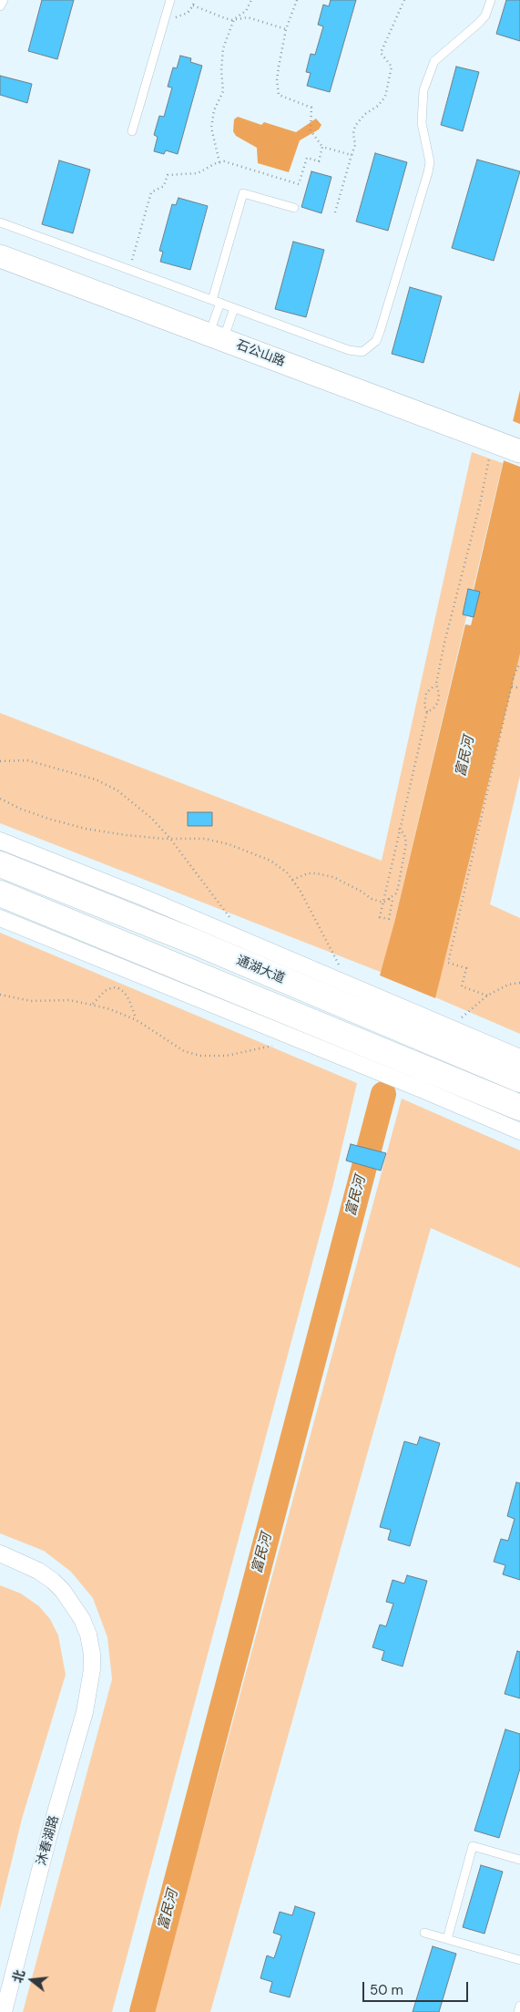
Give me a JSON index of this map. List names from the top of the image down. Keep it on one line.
{"streets":{"main road":["通湖大道"],"street":["石公山路","沐春湖路"]},"water":["富民河"],"scale_bar":"50 m","north":"left"}
